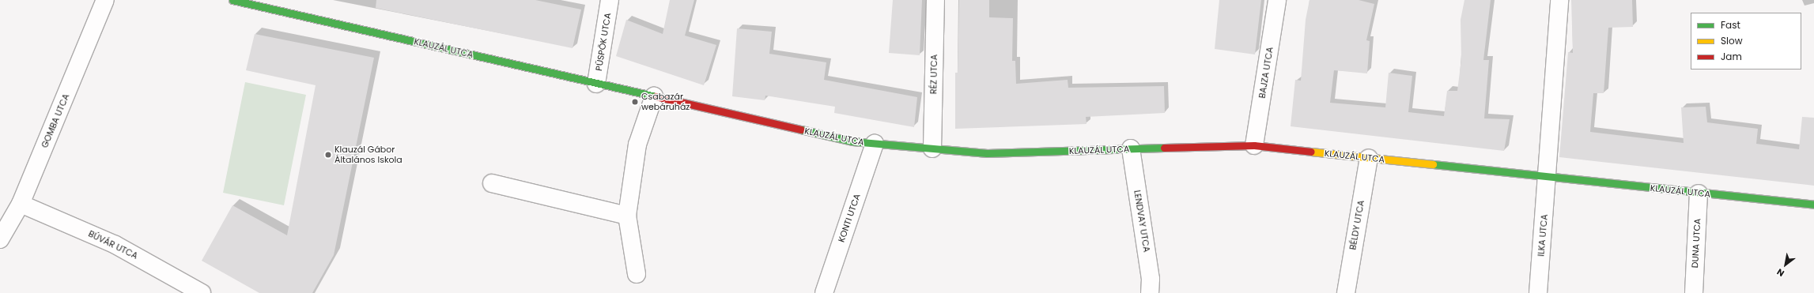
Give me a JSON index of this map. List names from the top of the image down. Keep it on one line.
{"streets":{"street":["PÜSPÖK UTCA","KLAUZÁL UTCA","BAJZA UTCA","RÉZ UTCA","GOMBA UTCA","KONTI UTCA","LENDVAY UTCA","BÉLDY UTCA","ILKA UTCA","DUNA UTCA","BÚVÁR UTCA"]},"crossings":[["PÜSPÖK UTCA","KLAUZÁL UTCA"],["KLAUZÁL UTCA","BAJZA UTCA"],["KLAUZÁL UTCA","RÉZ UTCA"],["KLAUZÁL UTCA","KONTI UTCA"],["KLAUZÁL UTCA","LENDVAY UTCA"],["KLAUZÁL UTCA","BÉLDY UTCA"],["KLAUZÁL UTCA","ILKA UTCA"],["KLAUZÁL UTCA","DUNA UTCA"],["GOMBA UTCA","BÚVÁR UTCA"]],"places":["Csabazár webáruház","Klauzál Gábor Általános Iskola"],"legend":["Fast","Slow","Jam"],"north":"bottom left"}
